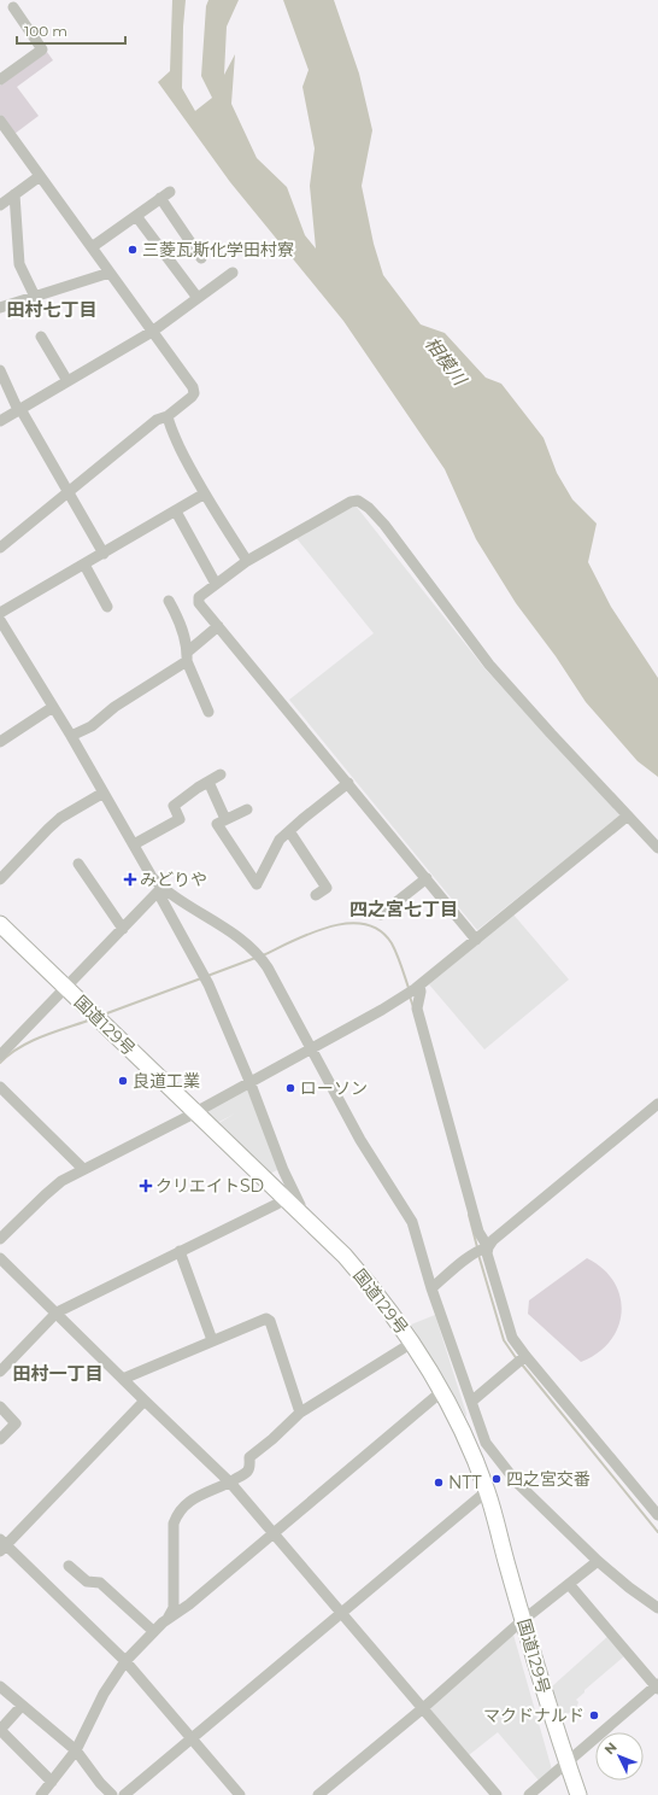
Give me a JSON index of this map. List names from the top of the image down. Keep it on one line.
{"streets":{"highway":["国道129号"]},"districts":["田村七丁目","四之宮七丁目","田村一丁目"],"water":["相模川"],"places":{"other":["三菱瓦斯化学田村寮","良道工業","ローソン","四之宮交番","NTT","マクドナルド"],"health":["みどりや","クリエイトSD"]},"scale_bar":"100 m","north":"top left"}
